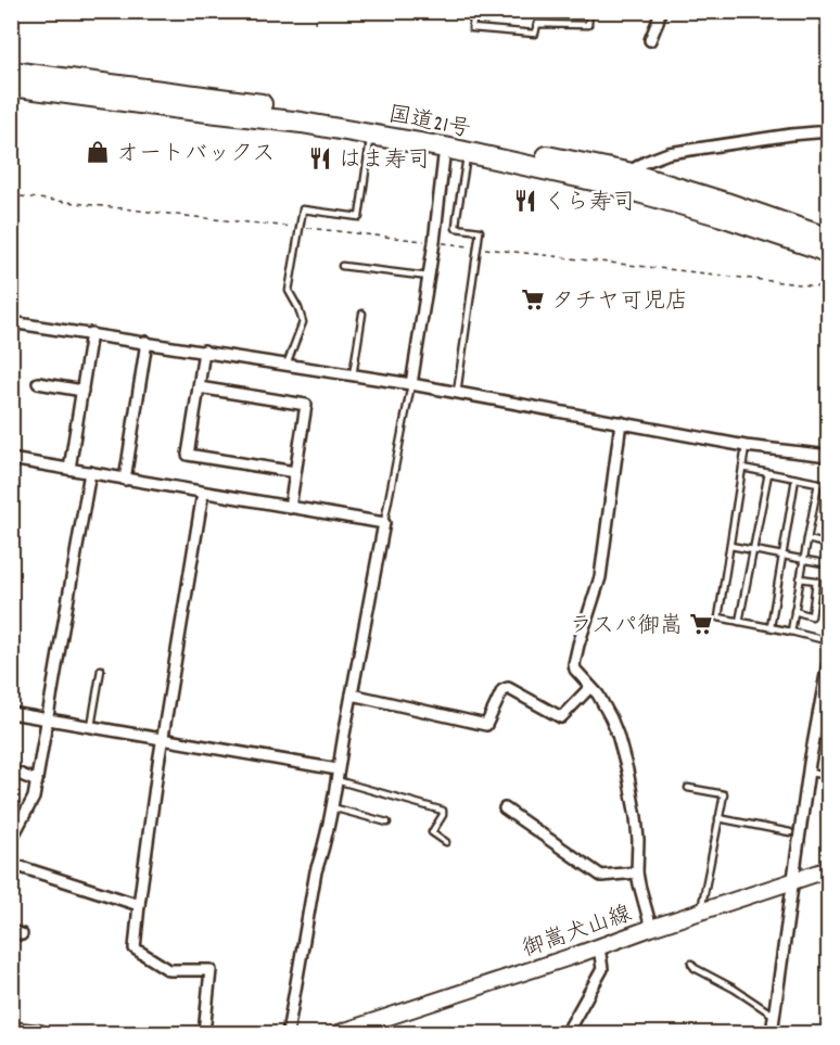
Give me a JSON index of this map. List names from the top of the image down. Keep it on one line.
{"streets":{"highway":["国道21号"],"main road":["御嵩犬山線"]},"places":{"shop":["オートバックス"],"restaurant":["はま寿司","くら寿司"],"supermarket":["タチヤ可児店","ラスパ御嵩"]}}
